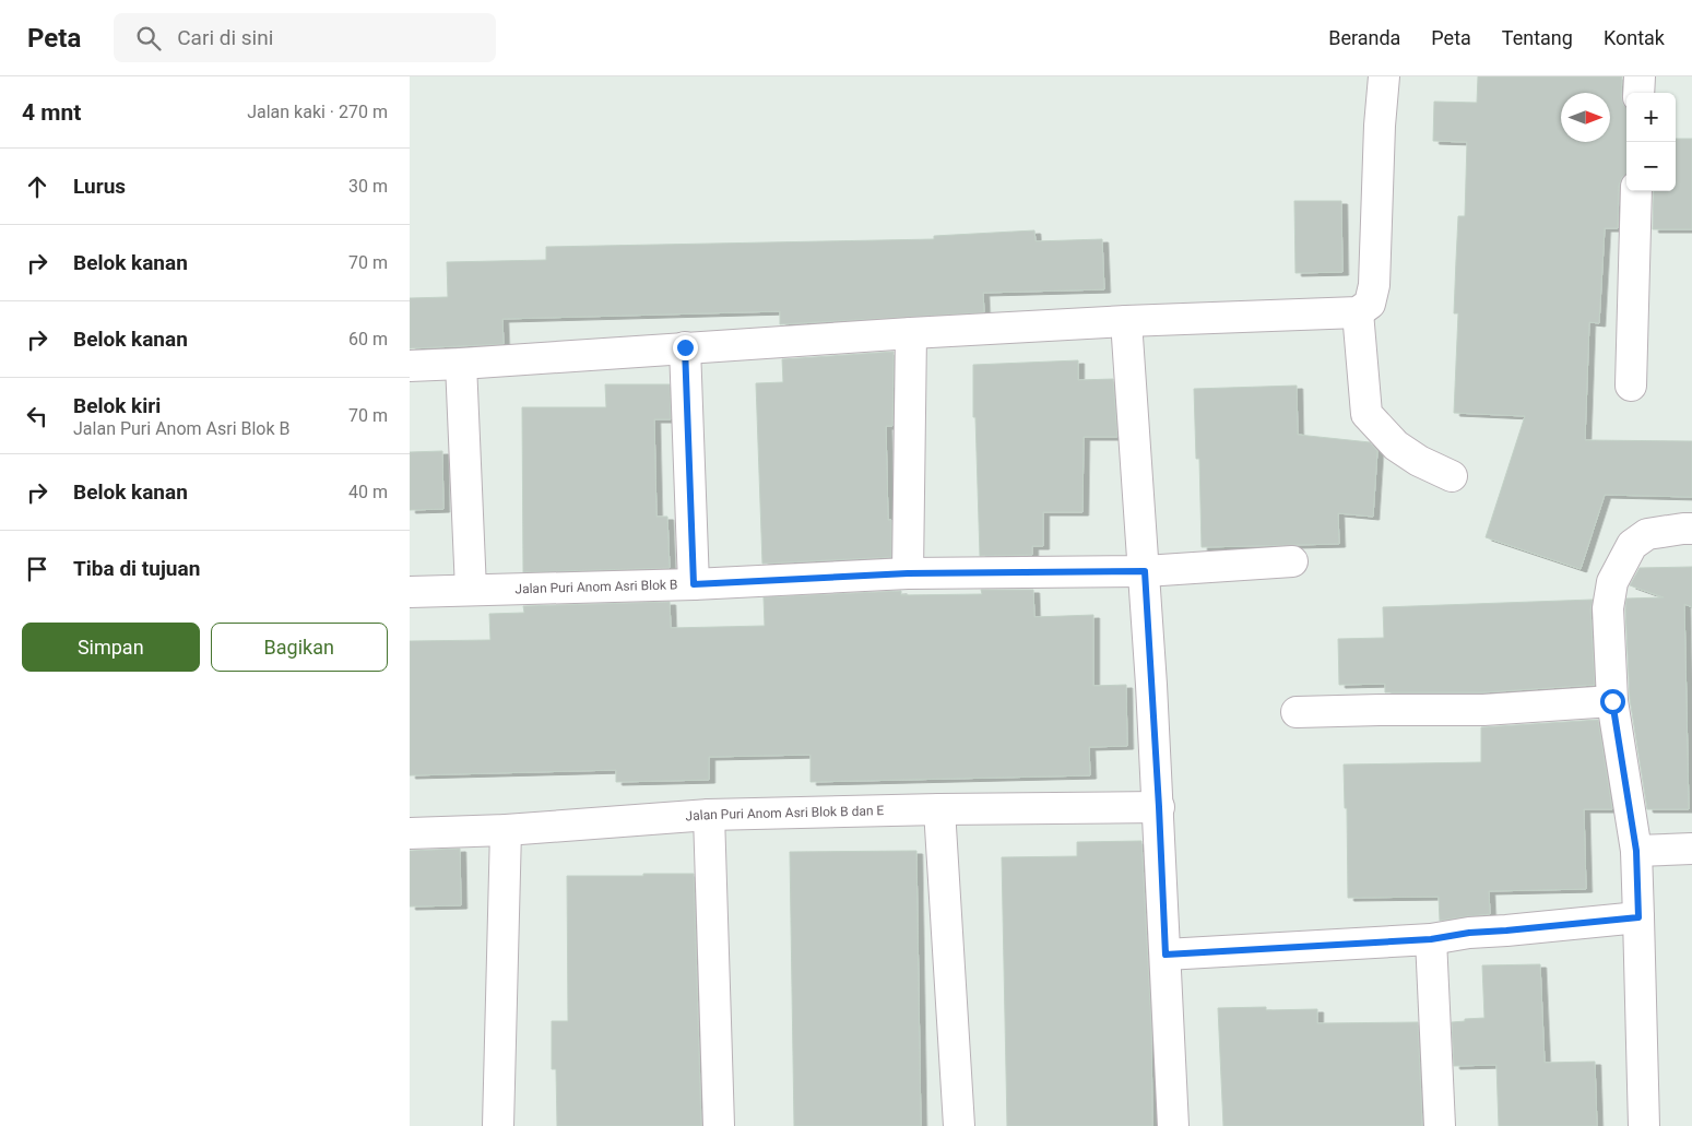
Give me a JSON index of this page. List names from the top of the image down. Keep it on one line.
{"streets":{"street":["Jalan Puri Anom Asri Blok B","Jalan Puri Anom Asri Blok B dan E"]},"north":"right","page":{"header":"Peta","search":"Cari di sini","nav":["Beranda","Peta","Tentang","Kontak"],"heading":["4 mnt","Jalan kaki · 270 m"],"map_buttons":["+","−"],"list":[["Lurus","30 m"],["Belok kanan","70 m"],["Belok kanan","60 m"],["Belok kiri","Jalan Puri Anom Asri Blok B","70 m"],["Belok kanan","40 m"],"Tiba di tujuan"],"buttons":["Simpan","Bagikan"]}}
